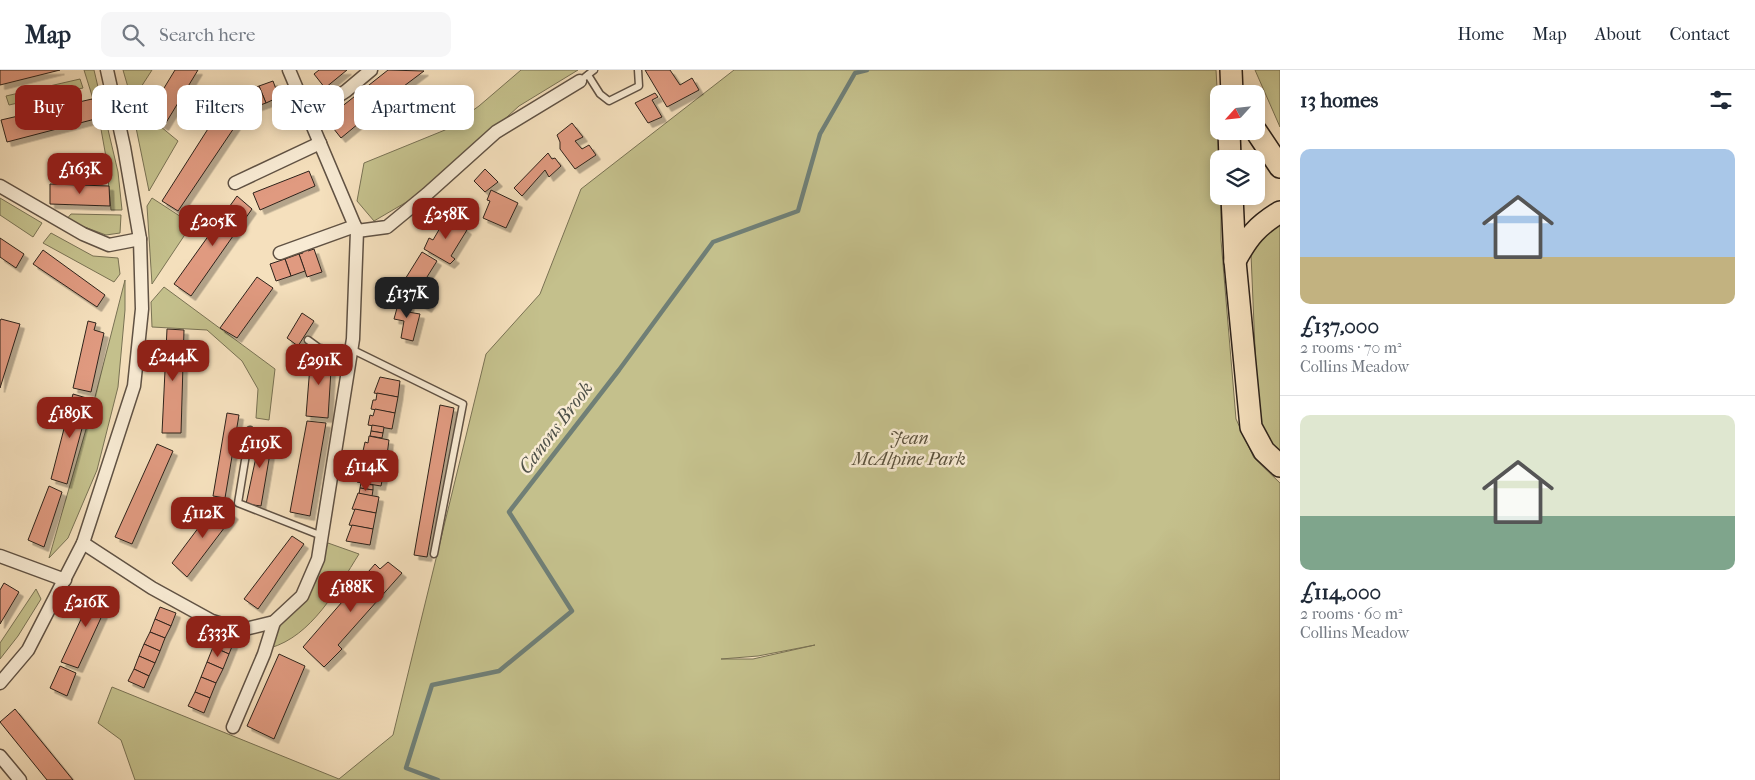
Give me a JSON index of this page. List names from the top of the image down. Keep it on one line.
{"water":["Canons Brook"],"parks":["Jean McAlpine Park"],"north":"bottom left","page":{"header":"Map","search":"Search here","nav":["Home","Map","About","Contact"],"heading":"13 homes","chip":["Buy","Rent","Filters","New","Apartment"],"list":[{"name":"£137,000","note":"2 rooms · 70 m² · Collins Meadow"},{"name":"£114,000","note":"2 rooms · 60 m² · Collins Meadow"}],"price":["£163K","£258K","£205K","£137K","£244K","£291K","£189K","£119K","£114K","£112K","£188K","£216K","£333K"]}}
